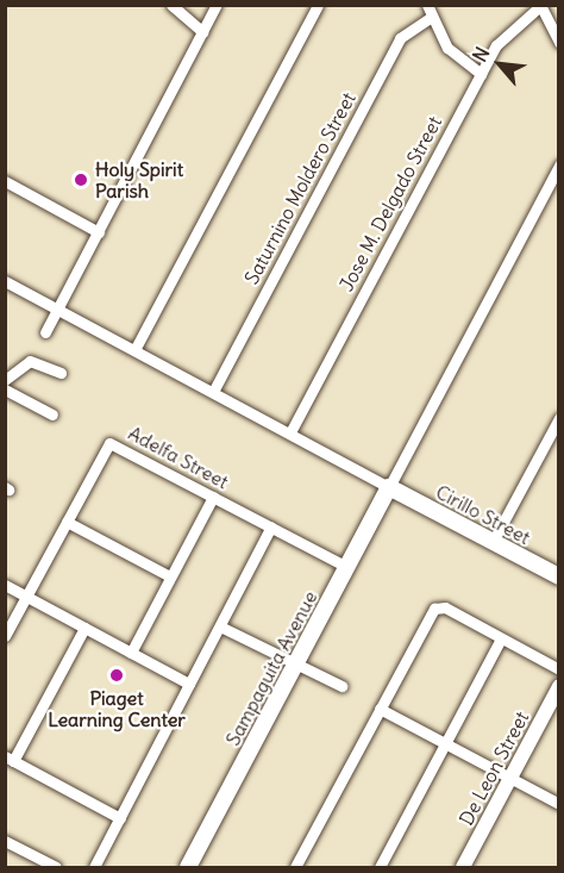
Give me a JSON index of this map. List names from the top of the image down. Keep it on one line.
{"streets":{"main road":["Cirillo Street","Sampaguita Avenue"],"street":["Saturnino Moldero Street","Jose M. Delgado Street","Adelfa Street","De Leon Street"]},"crossings":[["Adelfa Street","Sampaguita Avenue"],["Cirillo Street","Sampaguita Avenue"]],"places":["Holy Spirit Parish","Piaget Learning Center"],"north":"top left"}
